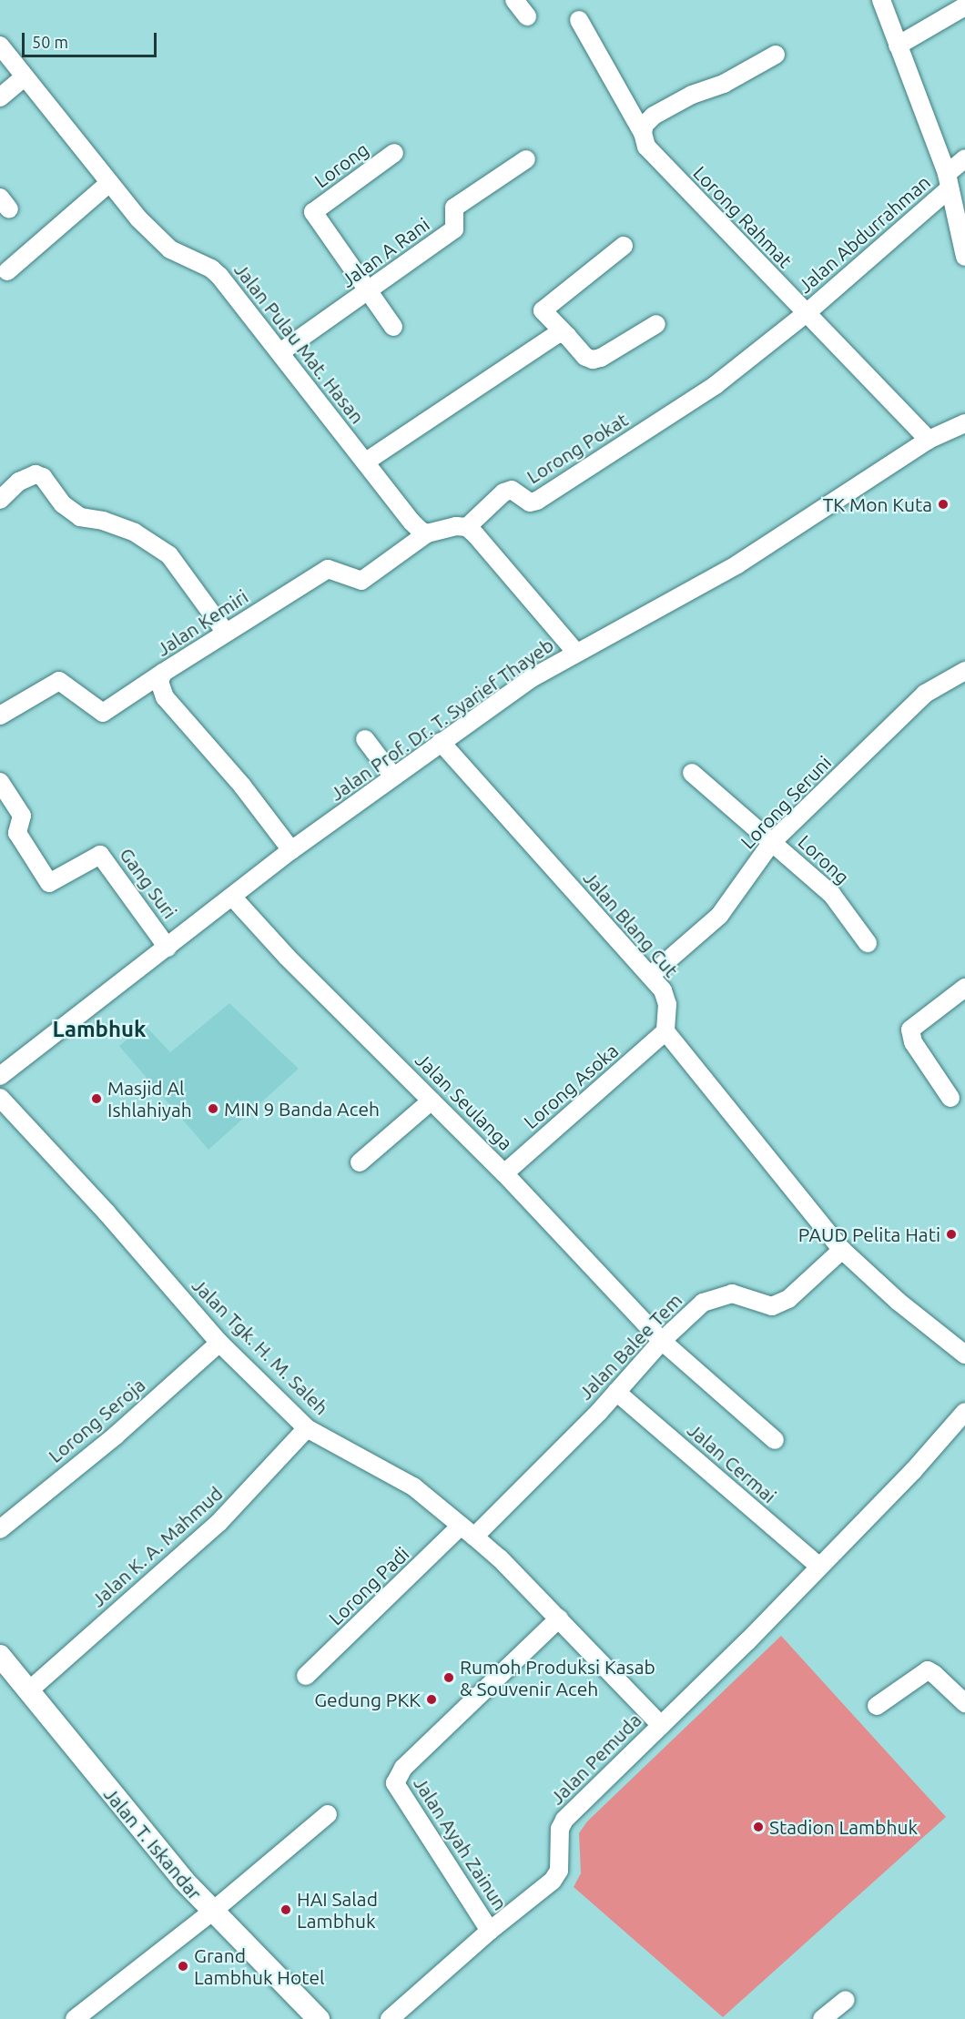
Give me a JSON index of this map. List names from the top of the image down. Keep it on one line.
{"streets":{"street":["Lorong","Lorong Rahmat","Jalan Abdurrahman","Jalan A Rani","Jalan Pulau Mat. Hasan","Lorong Pokat","Jalan Kemiri","Jalan Prof. Dr. T. Syarief Thayeb","Lorong Seruni","Gang Suri","Jalan Blang Cut","Lorong Asoka","Jalan Seulanga","Jalan Tgk. H. M. Saleh","Jalan Balee Tem","Lorong Seroja","Jalan Cermai","Jalan K. A. Mahmud","Lorong Padi","Jalan Pemuda","Jalan T. Iskandar","Jalan Ayah Zainun"]},"crossings":[["Lorong","Jalan A Rani"],["Lorong","Lorong Seruni"],["Lorong Rahmat","Jalan Abdurrahman"],["Lorong Rahmat","Jalan Prof. Dr. T. Syarief Thayeb"],["Jalan Abdurrahman","Lorong Pokat"],["Jalan A Rani","Jalan Pulau Mat. Hasan"],["Jalan Pulau Mat. Hasan","Jalan Kemiri"],["Jalan Kemiri","Jalan Prof. Dr. T. Syarief Thayeb"],["Jalan Prof. Dr. T. Syarief Thayeb","Gang Suri"],["Jalan Prof. Dr. T. Syarief Thayeb","Jalan Blang Cut"],["Jalan Prof. Dr. T. Syarief Thayeb","Jalan Seulanga"],["Lorong Seruni","Jalan Blang Cut"],["Jalan Blang Cut","Lorong Asoka"],["Lorong Asoka","Jalan Seulanga"],["Jalan Seulanga","Jalan Balee Tem"],["Jalan Tgk. H. M. Saleh","Jalan Balee Tem"],["Jalan Tgk. H. M. Saleh","Lorong Seroja"],["Jalan Tgk. H. M. Saleh","Jalan K. A. Mahmud"],["Jalan Tgk. H. M. Saleh","Lorong Padi"],["Jalan Tgk. H. M. Saleh","Jalan Pemuda"],["Jalan Tgk. H. M. Saleh","Jalan Ayah Zainun"],["Jalan Balee Tem","Jalan Cermai"],["Jalan Balee Tem","Lorong Padi"],["Jalan Cermai","Jalan Pemuda"],["Jalan K. A. Mahmud","Jalan T. Iskandar"],["Jalan Pemuda","Jalan Ayah Zainun"]],"districts":["Lambhuk"],"places":["TK Mon Kuta","Masjid Al Ishlahiyah","MIN 9 Banda Aceh","PAUD Pelita Hati","Rumoh Produksi Kasab & Souvenir Aceh","Gedung PKK","Stadion Lambhuk","HAI Salad Lambhuk","Grand Lambhuk Hotel"],"scale_bar":"50 m"}
